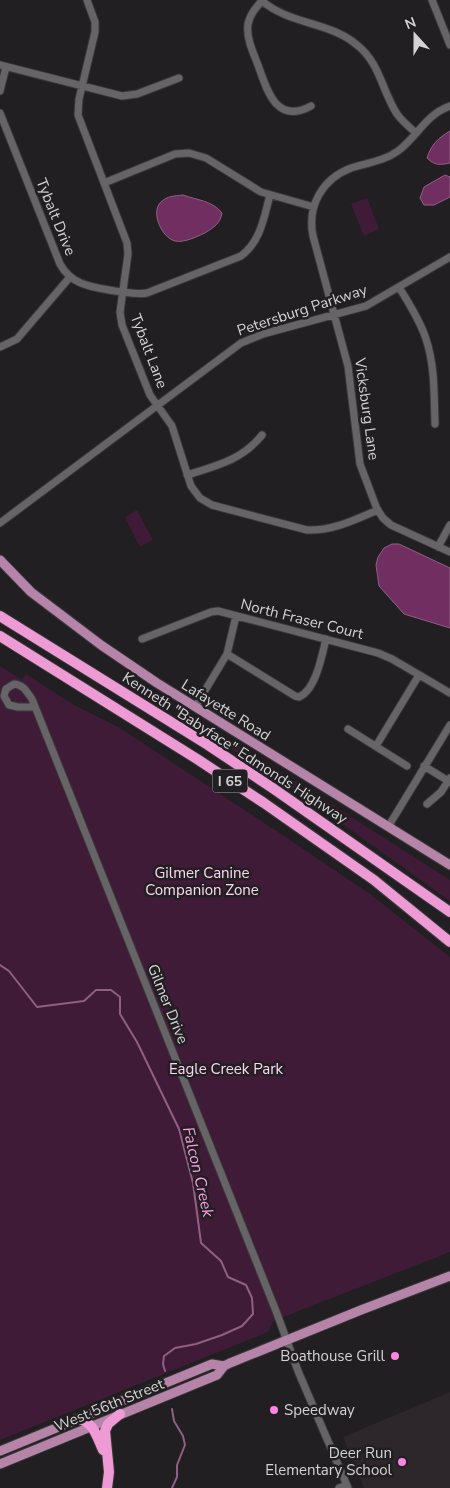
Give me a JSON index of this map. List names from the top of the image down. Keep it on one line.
{"streets":{"highway":["Kenneth \"Babyface\" Edmonds Highway","I 65"],"main road":["Lafayette Road","West 56th Street"],"street":["Tybalt Drive","Petersburg Parkway","Tybalt Lane","Vicksburg Lane","North Fraser Court","Gilmer Drive"]},"crossings":[["Tybalt Drive","Tybalt Lane"],["Petersburg Parkway","Tybalt Lane"],["Petersburg Parkway","Vicksburg Lane"],["Tybalt Lane","Vicksburg Lane"],["Gilmer Drive","West 56th Street"]],"water":["Falcon Creek"],"parks":["Gilmer Canine Companion Zone","Eagle Creek Park"],"places":["Boathouse Grill","Speedway","Deer Run Elementary School"],"north":"top"}
